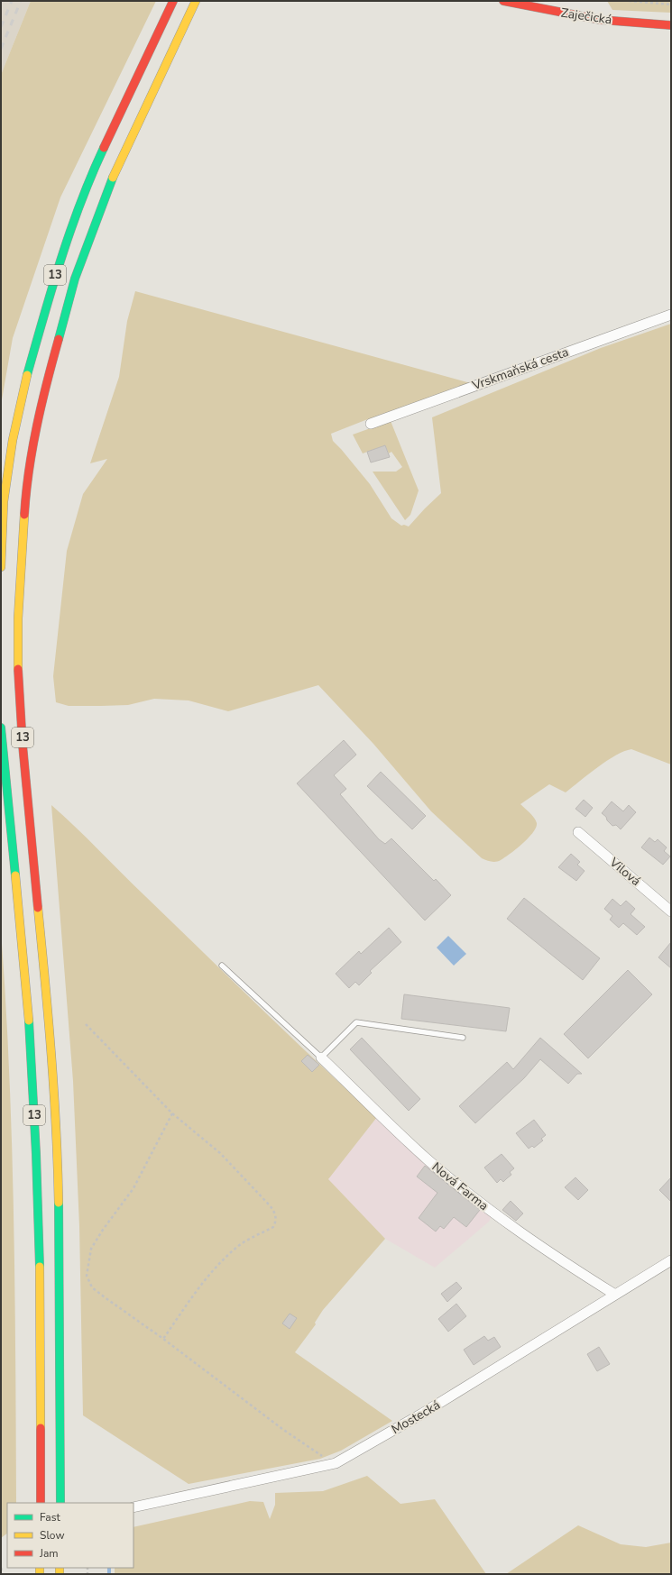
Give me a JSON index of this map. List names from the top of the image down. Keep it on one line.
{"streets":{"main road":["Zaječická","13"],"street":["Vrskmaňská cesta","Vilová","Nová Farma","Mostecká"]},"crossings":[["Nová Farma","Mostecká"]],"legend":["Fast","Slow","Jam"]}
